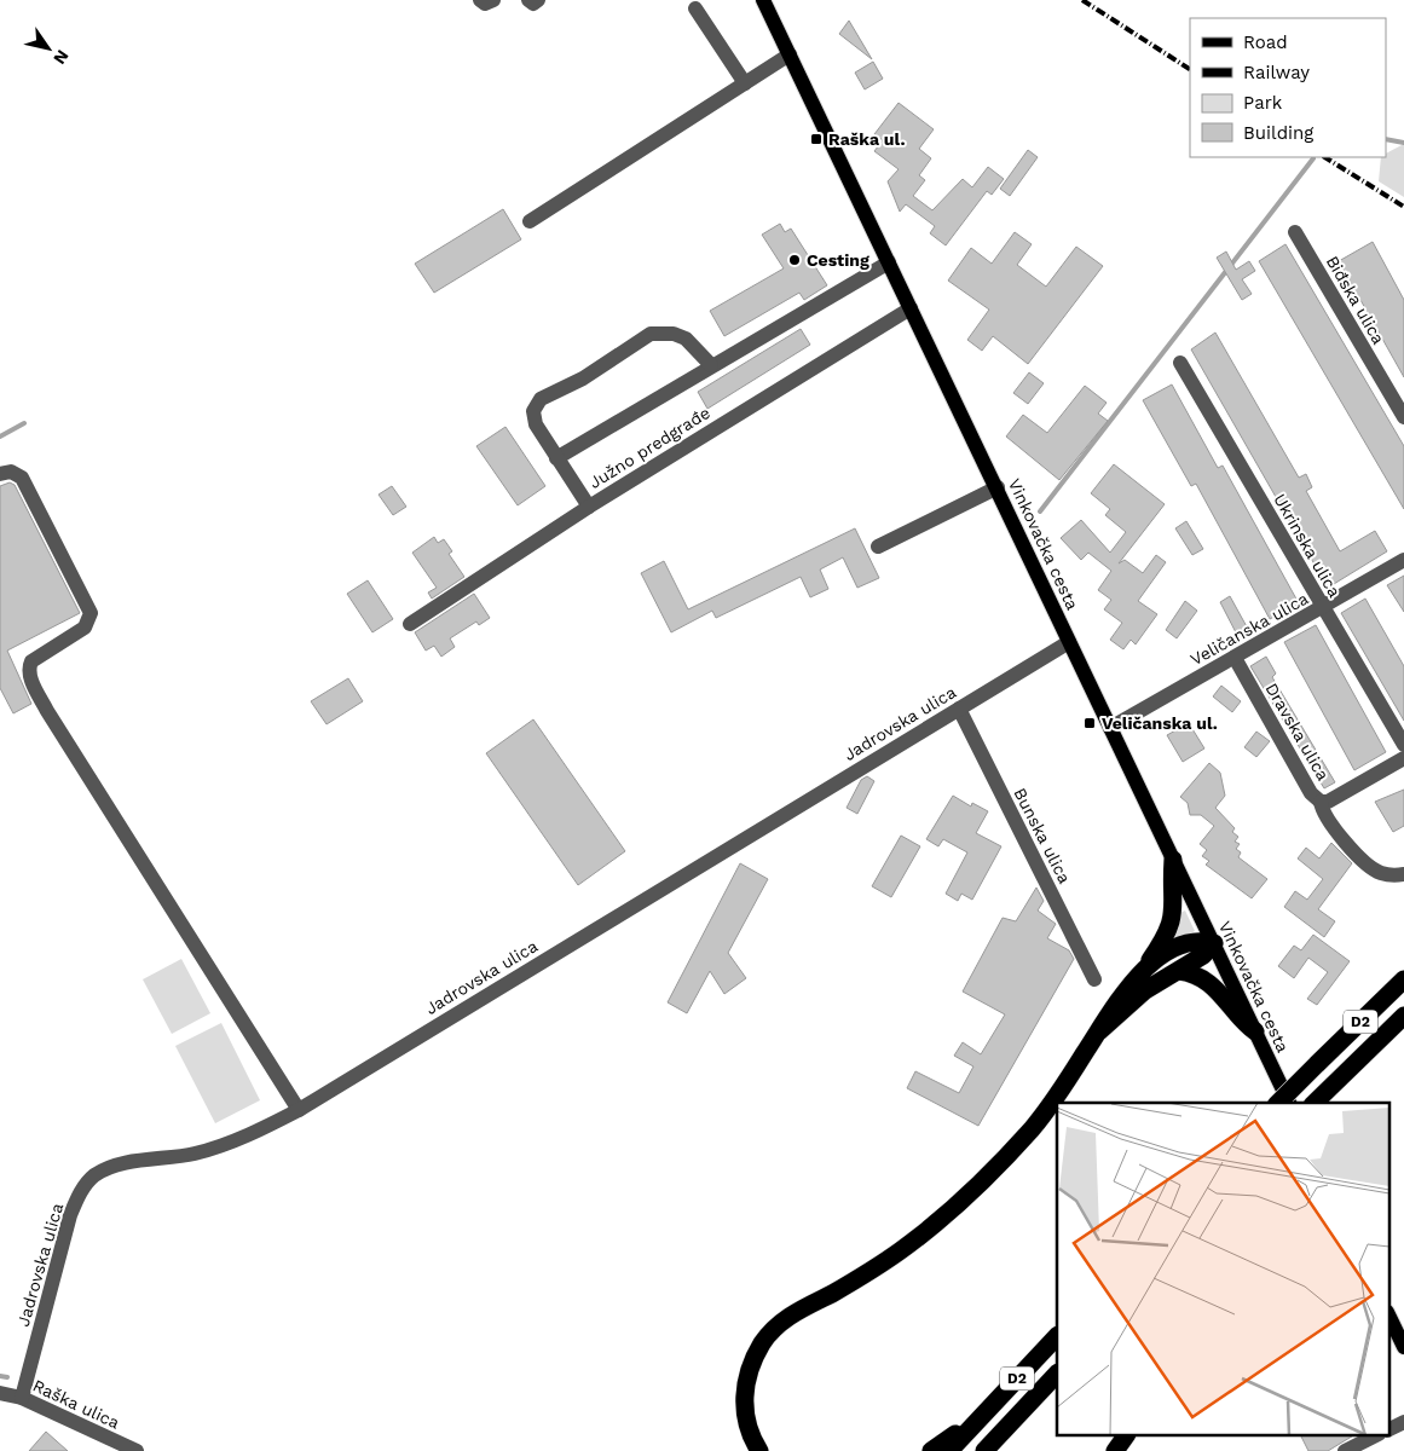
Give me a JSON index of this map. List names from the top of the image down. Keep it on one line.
{"streets":{"highway":["D2"],"main road":["Vinkovačka cesta"],"street":["Biđska ulica","Južno predgrađe","Ukrinska ulica","Veličanska ulica","Jadrovska ulica","Dravska ulica","Bunska ulica","Raška ulica"]},"crossings":[["Južno predgrađe","Vinkovačka cesta"],["Vinkovačka cesta","Veličanska ulica"],["Vinkovačka cesta","Jadrovska ulica"],["Ukrinska ulica","Veličanska ulica"],["Veličanska ulica","Dravska ulica"],["Jadrovska ulica","Bunska ulica"],["Jadrovska ulica","Raška ulica"]],"places":{"transit":["Raška ul.","Veličanska ul."],"other":["Cesting"]},"legend":["Road","Railway","Park","Building"],"north":"bottom right"}
